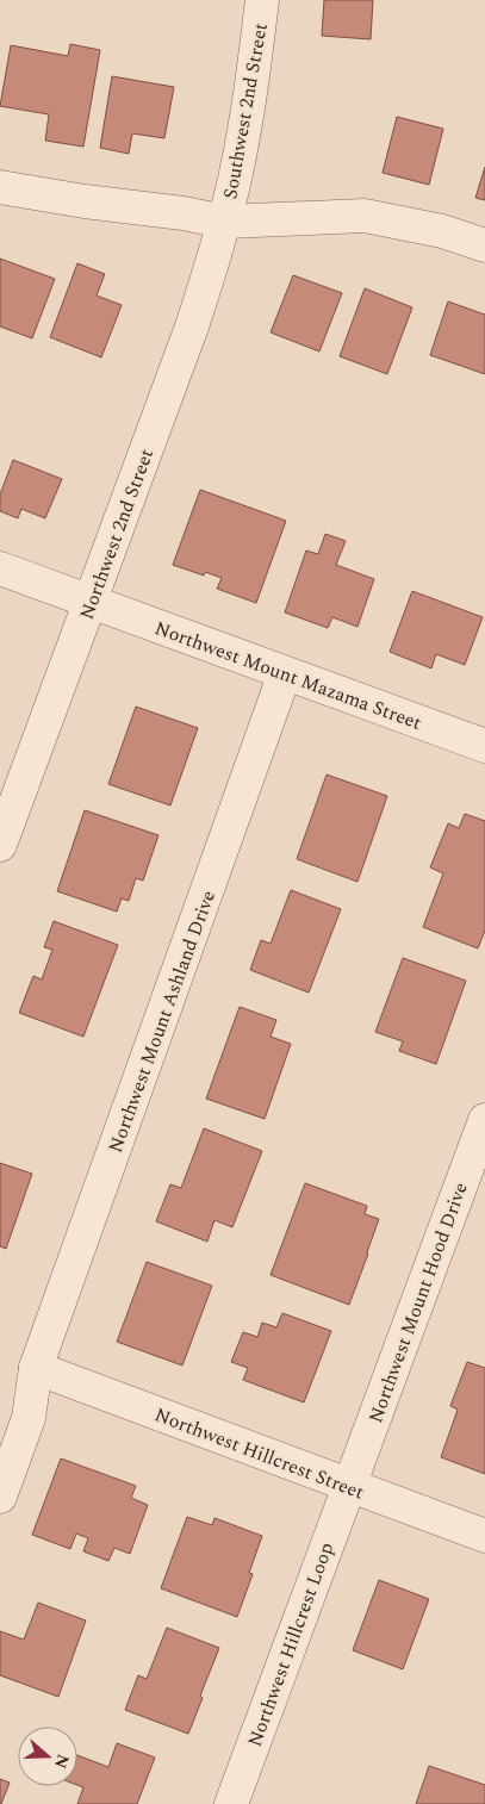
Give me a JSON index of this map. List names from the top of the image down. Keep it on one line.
{"streets":{"street":["Southwest 2nd Street","Northwest 2nd Street","Northwest Mount Mazama Street","Northwest Mount Ashland Drive","Northwest Mount Hood Drive","Northwest Hillcrest Street","Northwest Hillcrest Loop"]},"crossings":[["Southwest 2nd Street","Northwest 2nd Street"],["Northwest 2nd Street","Northwest Mount Mazama Street"],["Northwest Mount Mazama Street","Northwest Mount Ashland Drive"],["Northwest Mount Ashland Drive","Northwest Hillcrest Street"],["Northwest Mount Hood Drive","Northwest Hillcrest Street"],["Northwest Mount Hood Drive","Northwest Hillcrest Loop"],["Northwest Hillcrest Street","Northwest Hillcrest Loop"]],"north":"right"}
